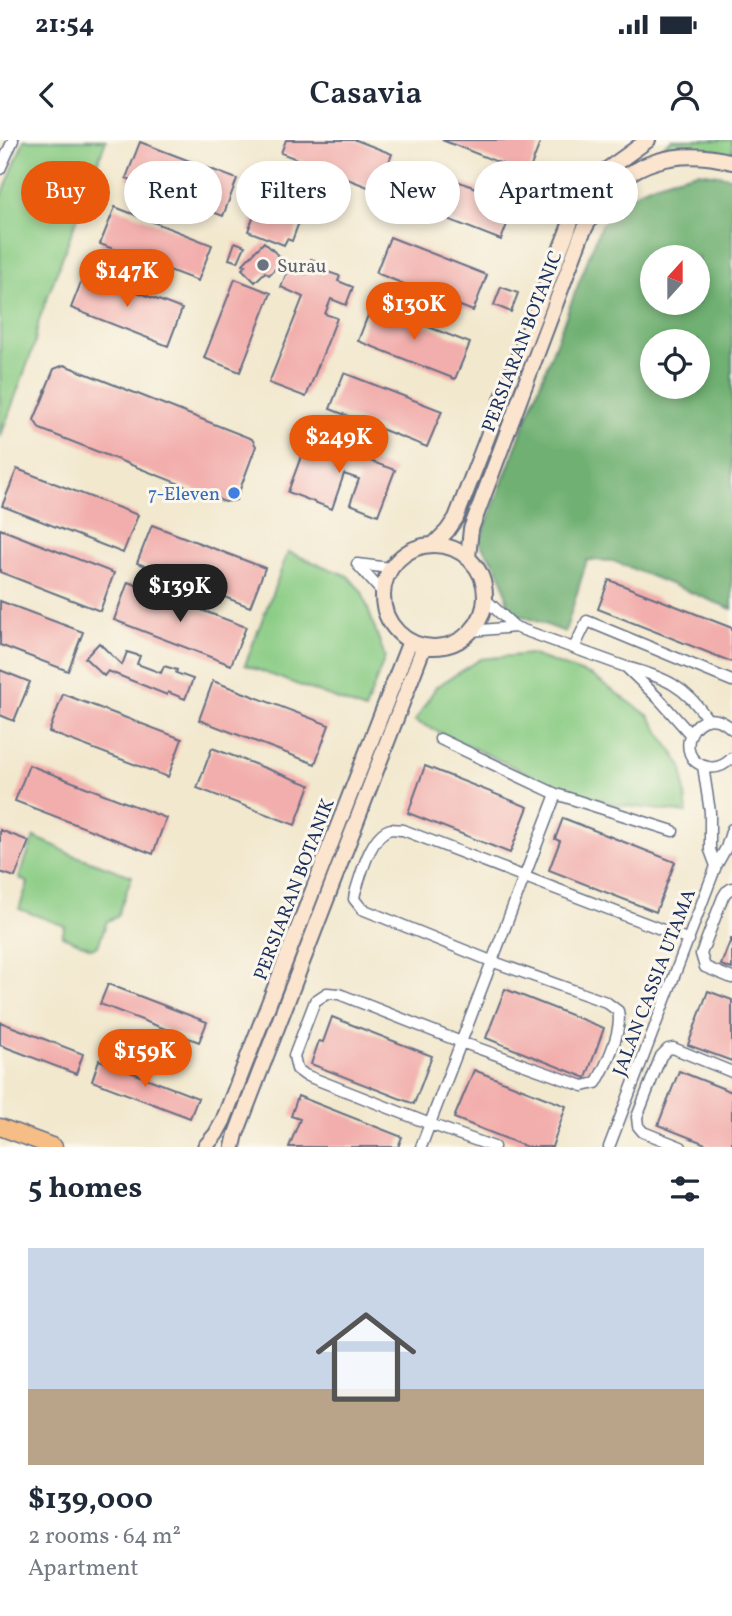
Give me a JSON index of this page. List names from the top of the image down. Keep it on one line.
{"streets":{"main road":["PERSIARAN BOTANIC","PERSIARAN BOTANIK"],"street":["JALAN CASSIA UTAMA"]},"crossings":[["PERSIARAN BOTANIC","PERSIARAN BOTANIK"]],"places":["Surau","7-Eleven"],"north":"top","page":{"status":"21:54","header":"Casavia","chip":["Buy","Rent","Filters","New","Apartment"],"price":["$147K","$130K","$249K","$139K","$159K"],"heading":"5 homes","list":[{"name":"$139,000","note":"2 rooms · 64 m² · Apartment"}]}}
